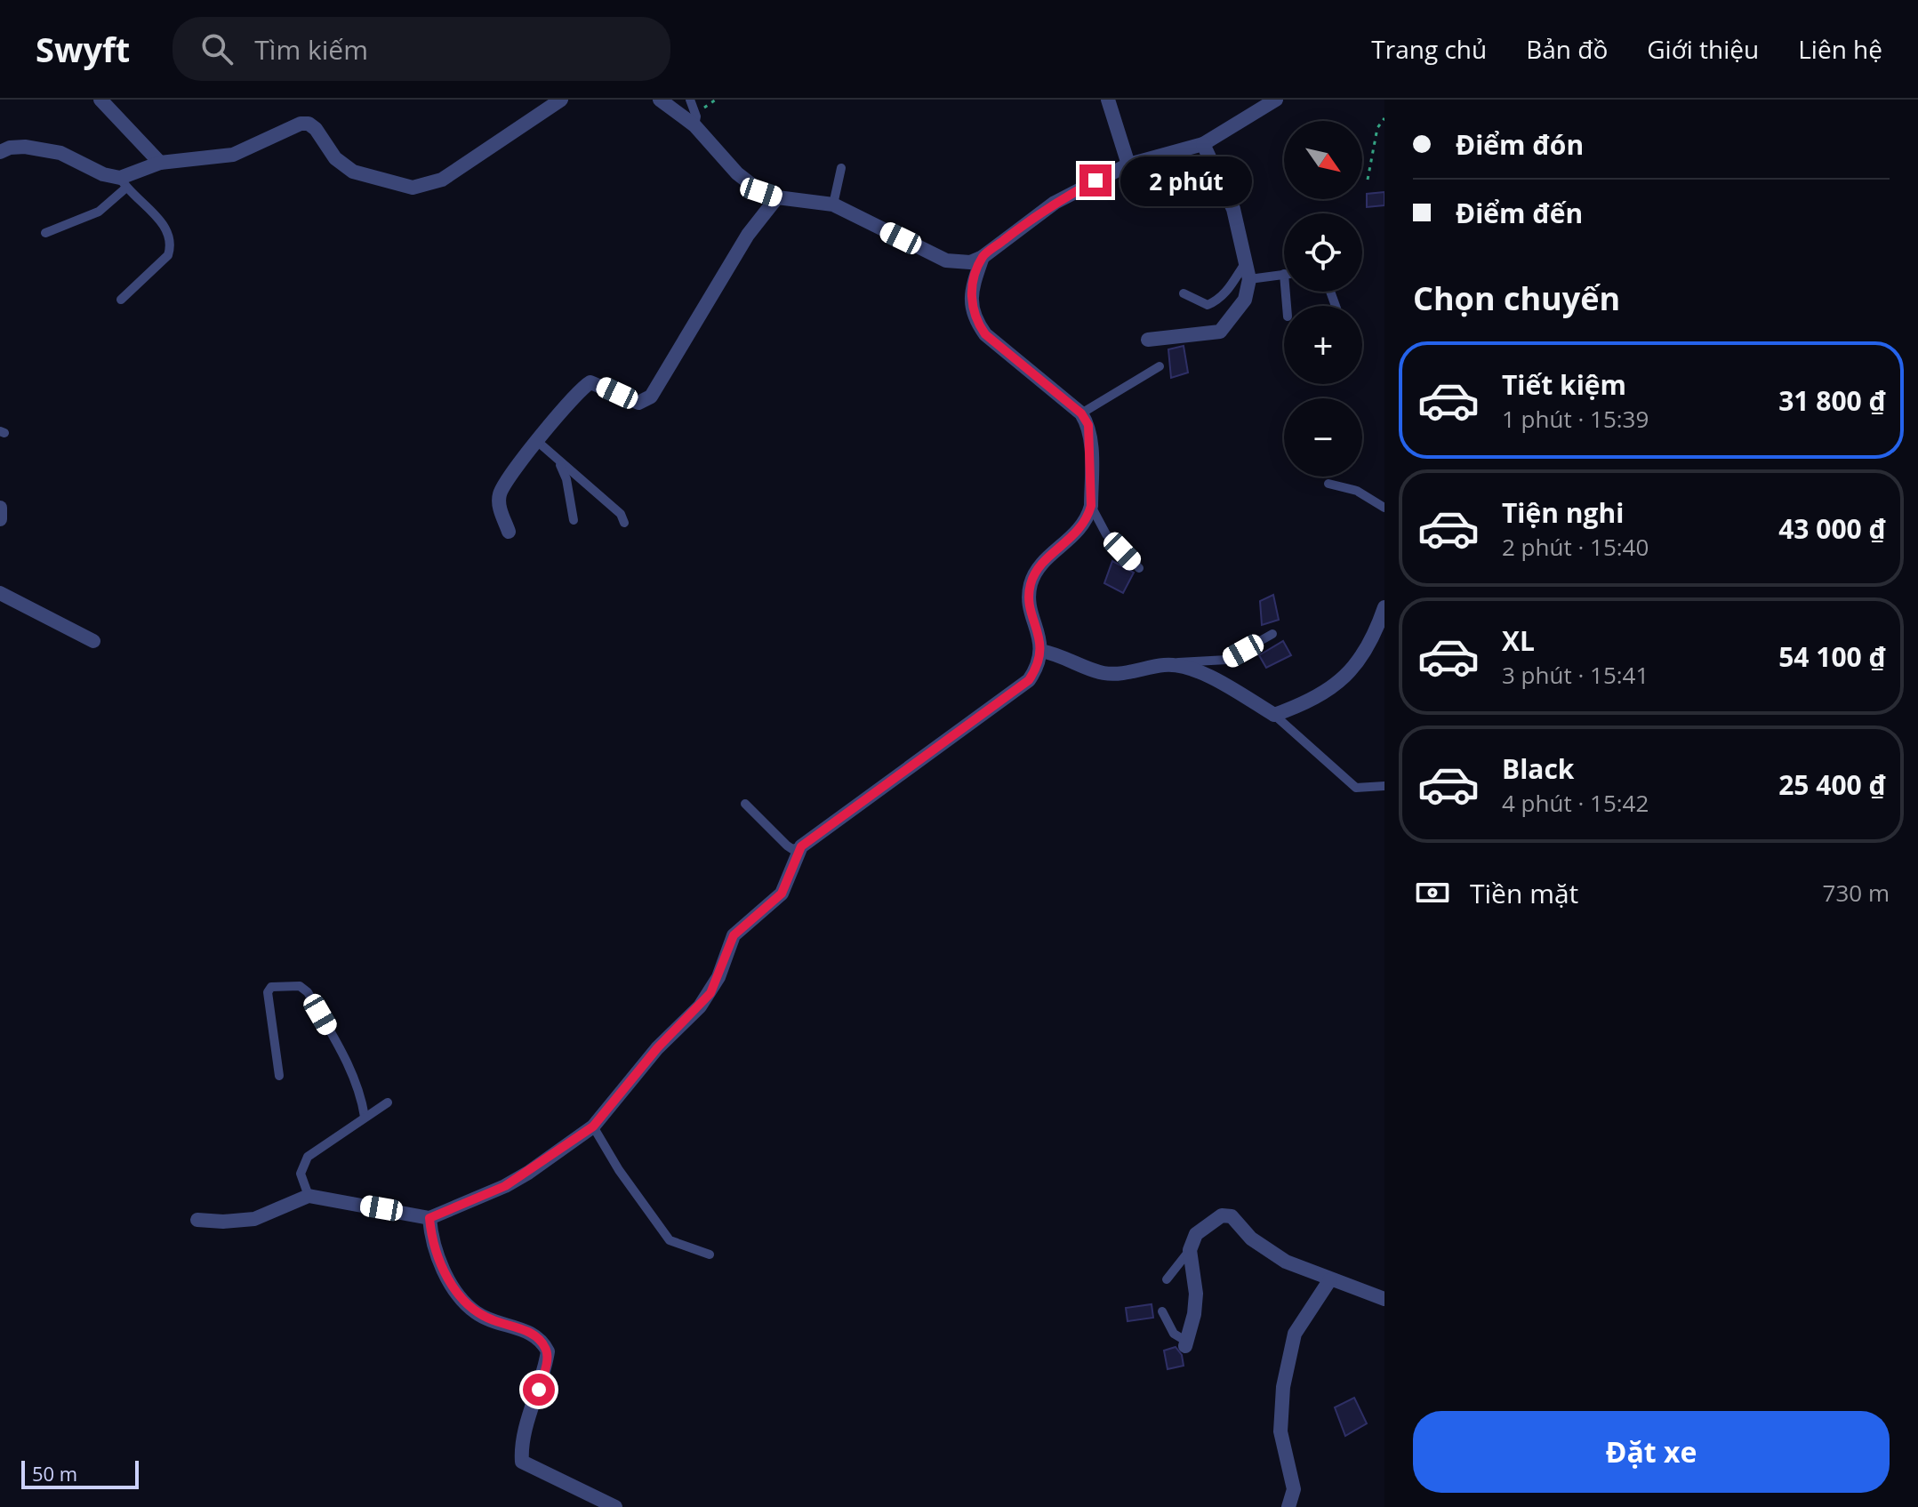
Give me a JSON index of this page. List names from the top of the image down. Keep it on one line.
{"scale_bar":"50 m","north":"bottom right","page":{"header":"Swyft","search":"Tìm kiếm","nav":["Trang chủ","Bản đồ","Giới thiệu","Liên hệ"],"banner":["Điểm đón","Điểm đến"],"map_buttons":["+","−"],"bubble":"2 phút","heading":"Chọn chuyến","list":[{"name":"Tiết kiệm","note":"1 phút · 15:39","value":"31 800 ₫"},{"name":"Tiện nghi","note":"2 phút · 15:40","value":"43 000 ₫"},{"name":"XL","note":"3 phút · 15:41","value":"54 100 ₫"},{"name":"Black","note":"4 phút · 15:42","value":"25 400 ₫"}],"pay":["Tiền mặt","730 m"],"buttons":"Đặt xe","scale":"50 m"}}
